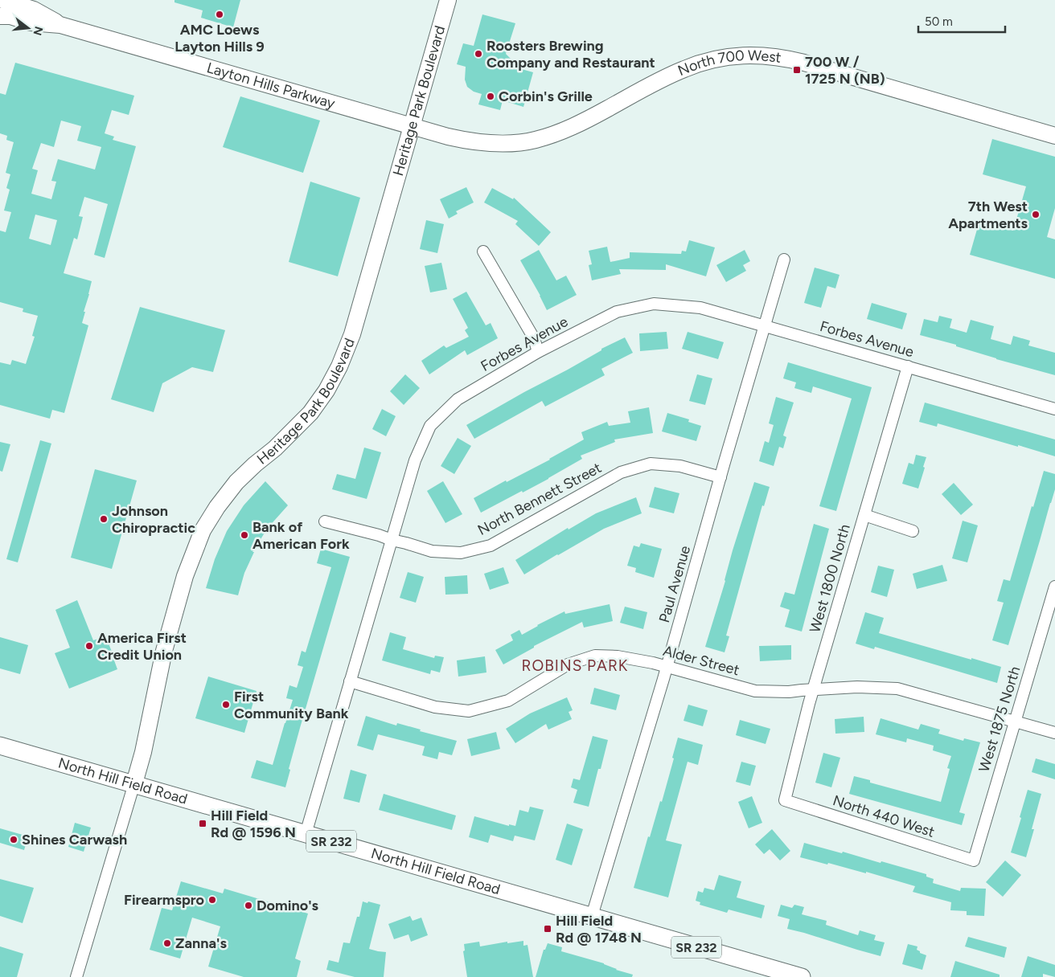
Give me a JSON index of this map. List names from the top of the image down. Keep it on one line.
{"streets":{"main road":["North Hill Field Road","SR 232"],"street":["North 700 West","Layton Hills Parkway","Heritage Park Boulevard","Forbes Avenue","North Bennett Street","West 1800 North","Paul Avenue","Alder Street","West 1875 North","North 440 West"]},"crossings":[["North 700 West","Layton Hills Parkway"],["North 700 West","Heritage Park Boulevard"],["Layton Hills Parkway","Heritage Park Boulevard"],["Heritage Park Boulevard","North Hill Field Road"],["Forbes Avenue","North Bennett Street"],["Forbes Avenue","West 1800 North"],["Forbes Avenue","Paul Avenue"],["Forbes Avenue","Alder Street"],["Forbes Avenue","North Hill Field Road"],["North Bennett Street","Paul Avenue"],["West 1800 North","Alder Street"],["West 1800 North","North 440 West"],["Paul Avenue","Alder Street"],["Paul Avenue","North Hill Field Road"],["Alder Street","West 1875 North"],["West 1875 North","North 440 West"]],"districts":["ROBINS PARK"],"places":{"other":["AMC Loews Layton Hills 9","Roosters Brewing Company and Restaurant","Corbin's Grille","7th West Apartments","Johnson Chiropractic","Bank of American Fork","America First Credit Union","First Community Bank","Shines Carwash","Firearmspro","Domino's","Zanna's"],"transit":["700 W / 1725 N (NB)","Hill Field Rd @ 1596 N","Hill Field Rd @ 1748 N"]},"scale_bar":"50 m","north":"right"}
